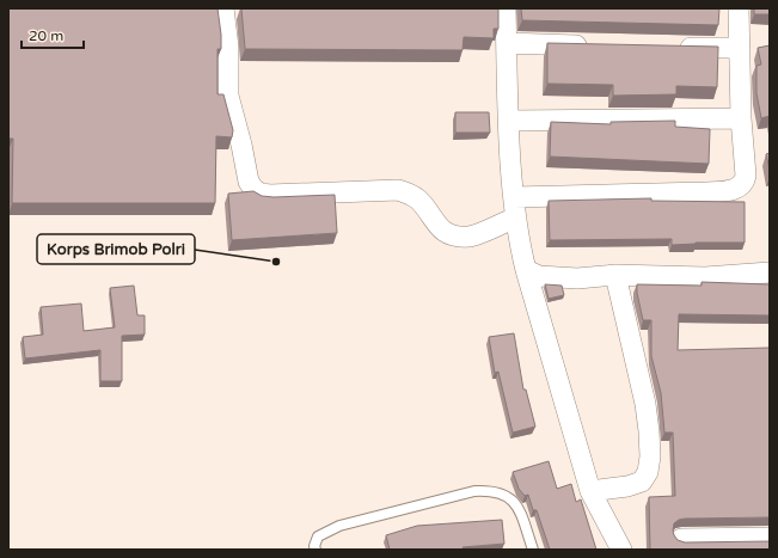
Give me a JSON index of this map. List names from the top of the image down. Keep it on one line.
{"places":["Korps Brimob Polri"],"scale_bar":"20 m"}
